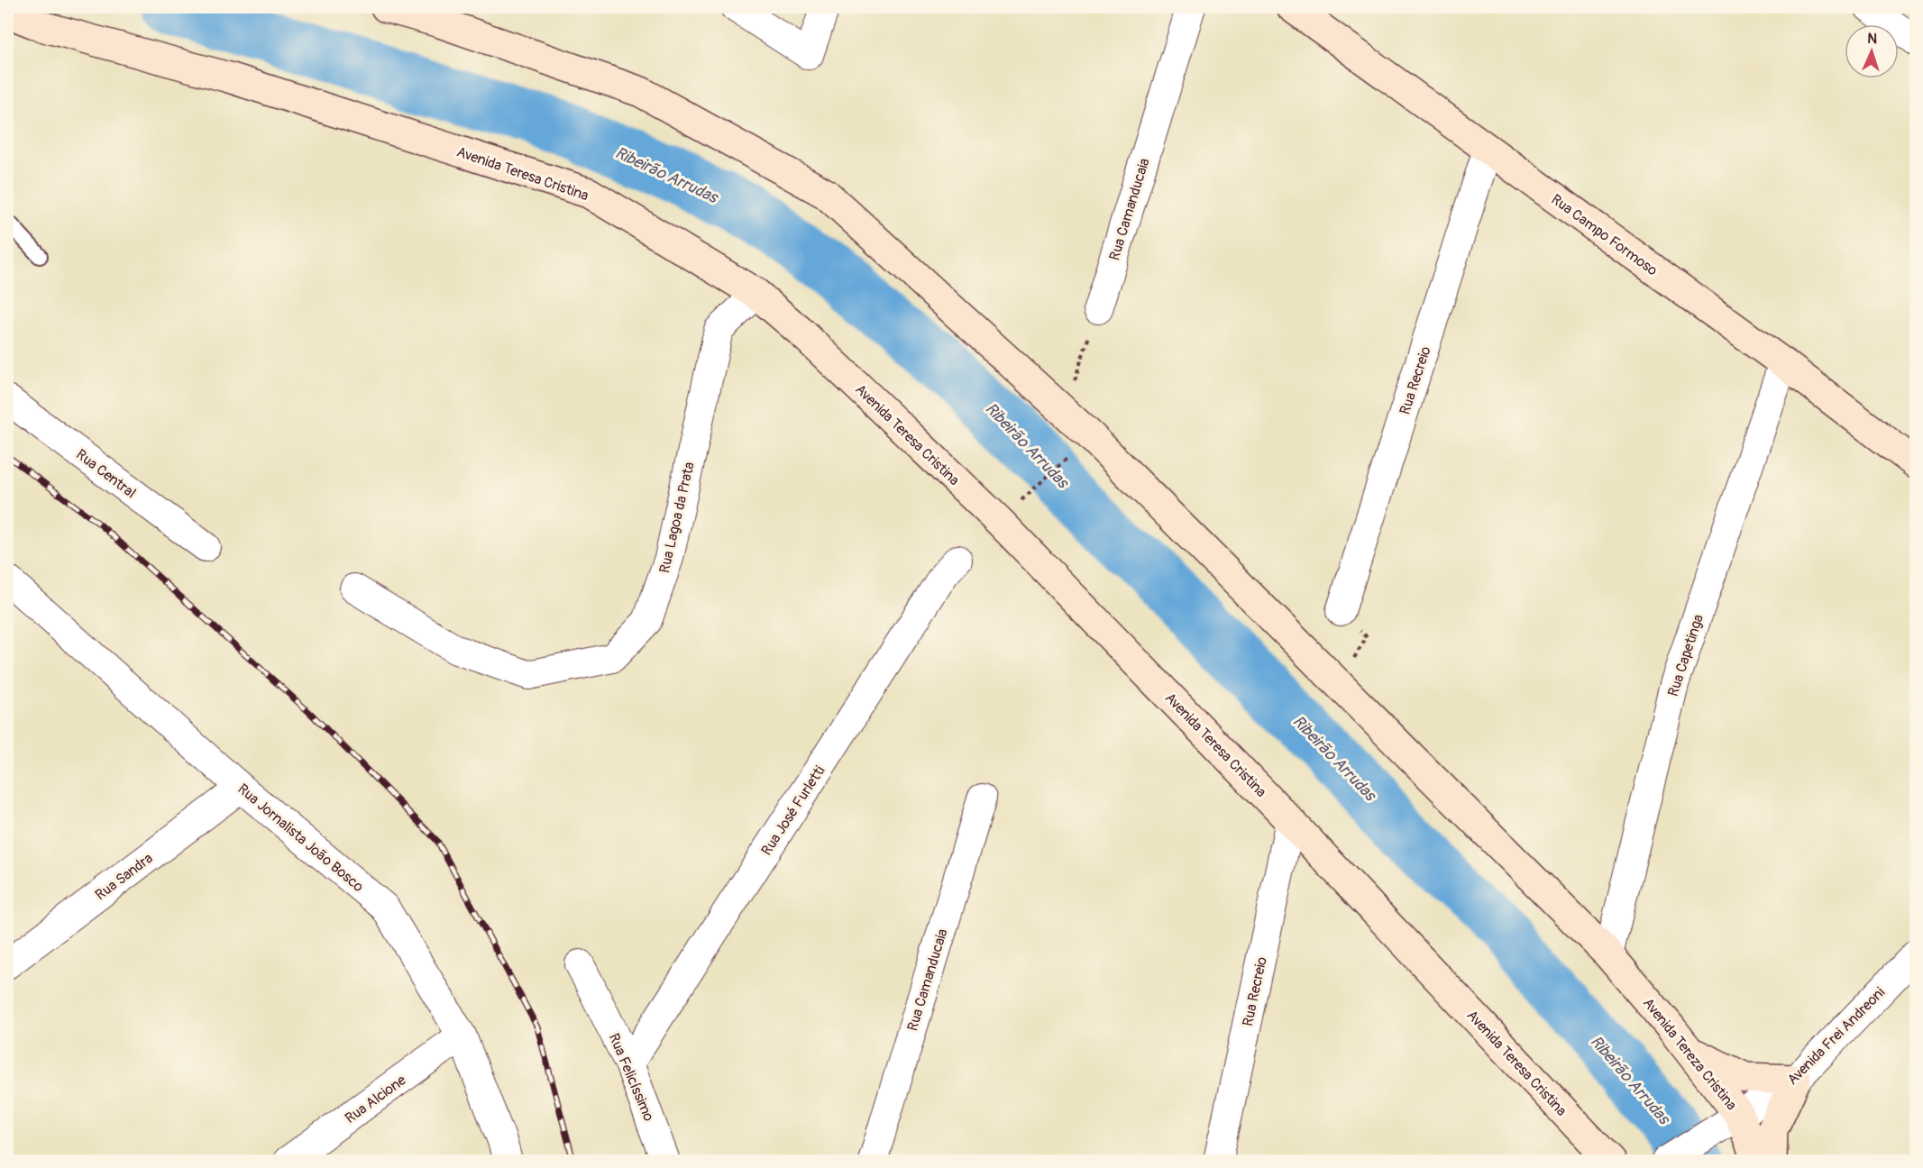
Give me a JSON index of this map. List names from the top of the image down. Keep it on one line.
{"streets":{"main road":["Avenida Teresa Cristina","Rua Campo Formoso","Avenida Tereza Cristina"],"street":["Rua Camanducaia","Rua Recreio","Rua Central","Rua Lagoa da Prata","Rua Capetinga","Rua José Furletti","Rua Jornalista João Bosco","Rua Sandra","Avenida Frei Andreoni","Rua Felicíssimo","Rua Alcione"]},"crossings":[["Avenida Teresa Cristina","Rua Recreio"],["Avenida Teresa Cristina","Rua Lagoa da Prata"],["Rua Campo Formoso","Rua Recreio"],["Rua Campo Formoso","Rua Capetinga"],["Rua Capetinga","Avenida Tereza Cristina"],["Rua José Furletti","Rua Felicíssimo"],["Rua Jornalista João Bosco","Rua Sandra"],["Rua Jornalista João Bosco","Rua Alcione"],["Avenida Frei Andreoni","Avenida Tereza Cristina"]],"water":["Ribeirão Arrudas"],"north":"top"}
